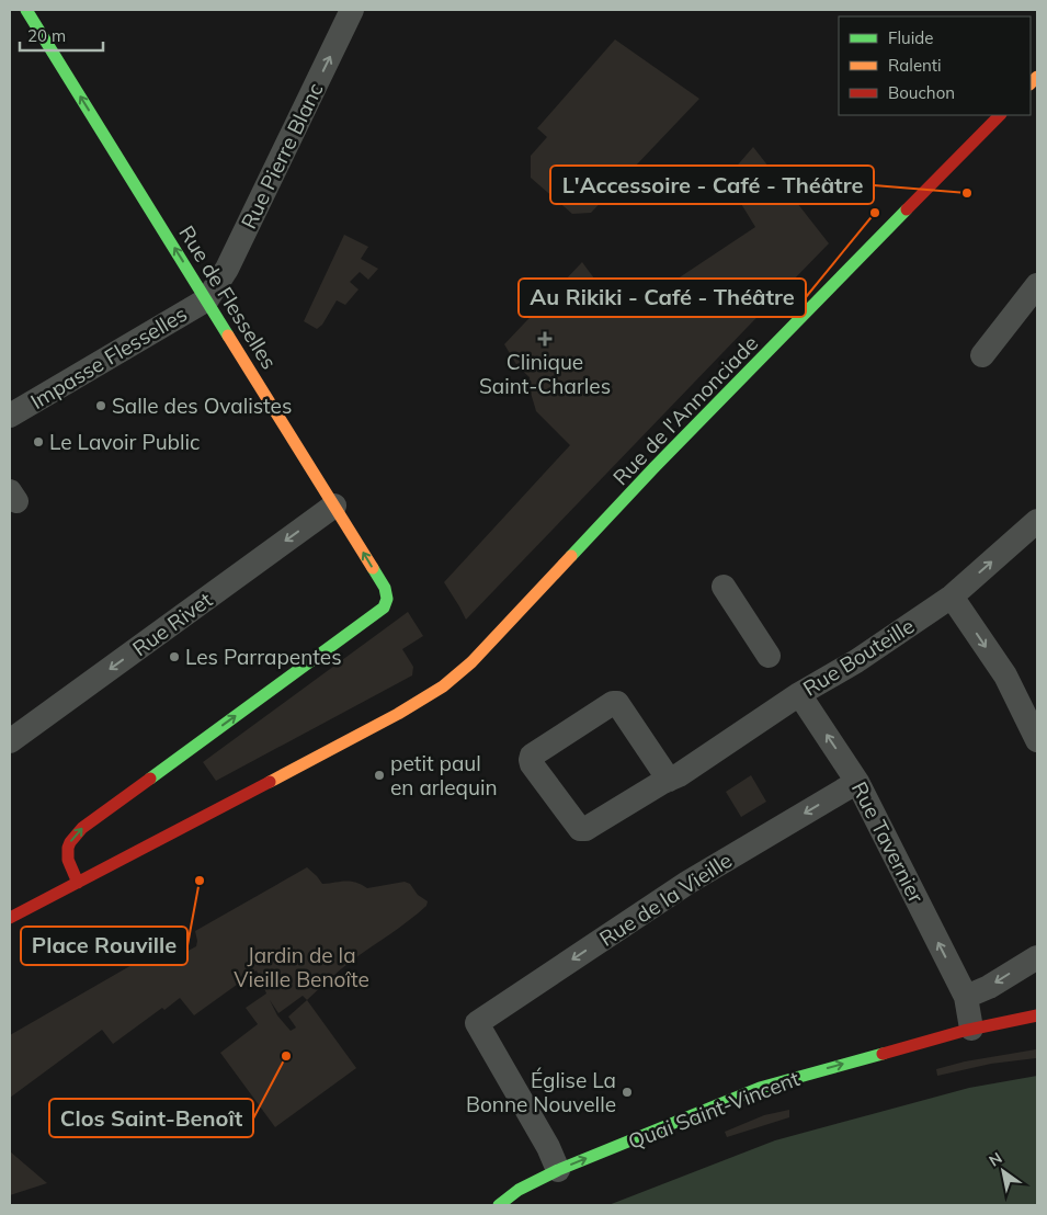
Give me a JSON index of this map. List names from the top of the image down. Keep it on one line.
{"streets":{"street":["Rue Pierre Blanc","Rue de Flesselles","Impasse Flesselles","Rue de l'Annonciade","Rue Rivet","Rue Bouteille","Rue Tavernier","Rue de la Vieille","Quai Saint-Vincent"]},"crossings":[["Rue Pierre Blanc","Rue de Flesselles"],["Rue Pierre Blanc","Impasse Flesselles"],["Rue de Flesselles","Impasse Flesselles"],["Rue de Flesselles","Rue de l'Annonciade"],["Rue de Flesselles","Rue Rivet"],["Rue Bouteille","Rue Tavernier"],["Rue Tavernier","Rue de la Vieille"],["Rue de la Vieille","Quai Saint-Vincent"]],"one_way":["Rue Pierre Blanc","Rue Rivet","Quai Saint-Vincent"],"parks":["Jardin de la Vieille Benoîte"],"places":{"other":["L'Accessoire - Café - Théâtre","Au Rikiki - Café - Théâtre","Salle des Ovalistes","Le Lavoir Public","Les Parrapentes","petit paul en arlequin","Place Rouville","Clos Saint-Benoît","Église La Bonne Nouvelle"],"health":["Clinique Saint-Charles"]},"legend":["Fluide","Ralenti","Bouchon"],"scale_bar":"20 m","north":"top left"}
